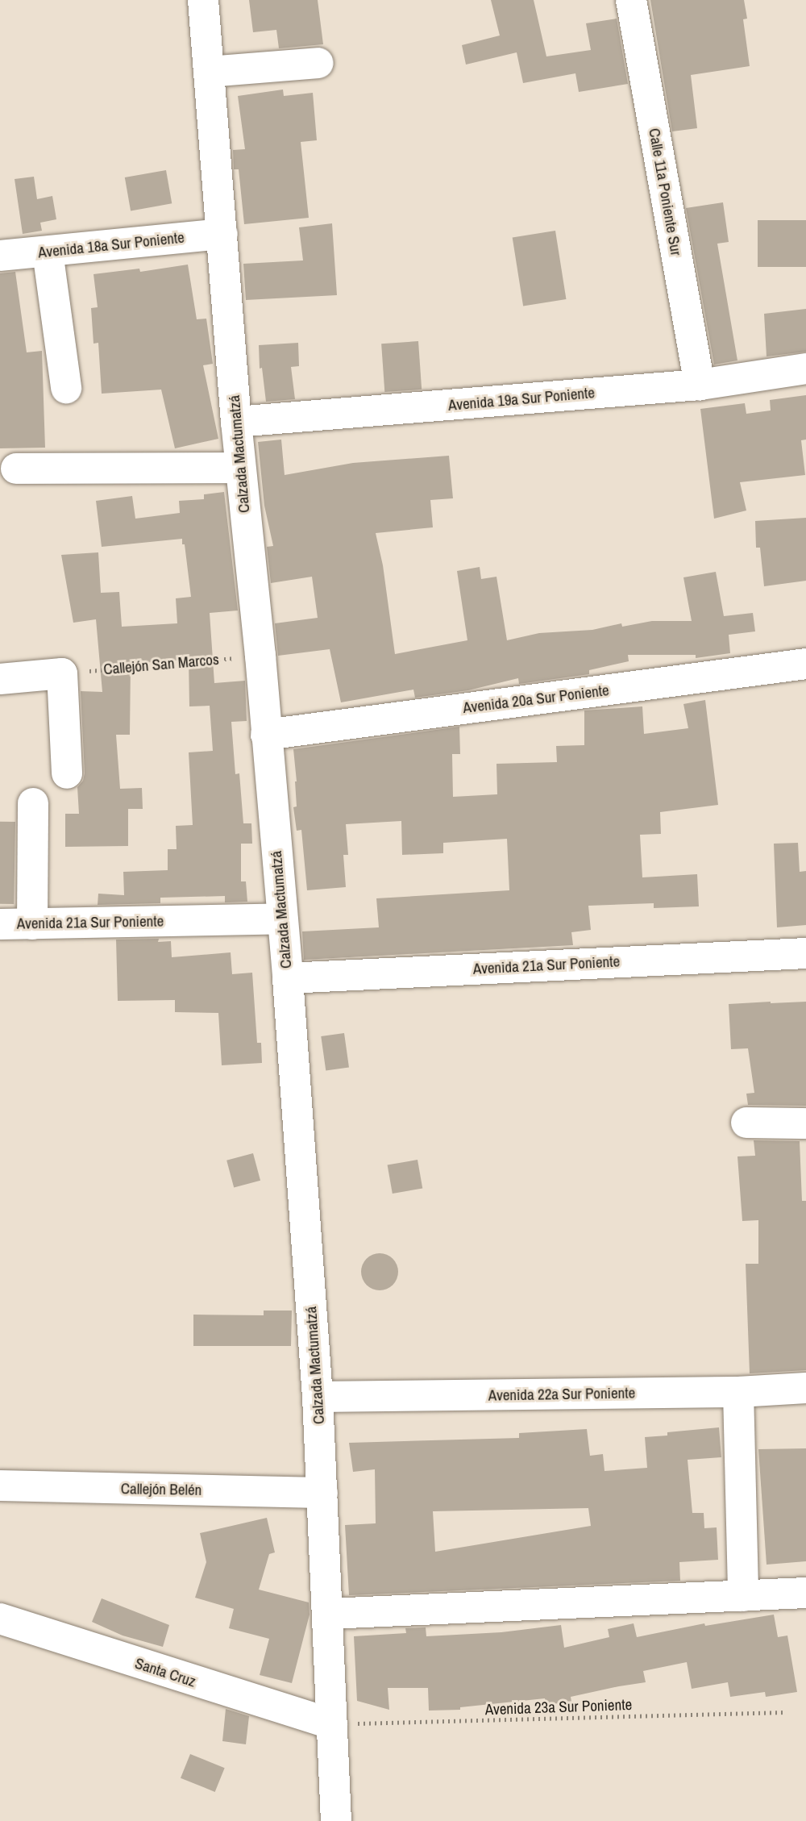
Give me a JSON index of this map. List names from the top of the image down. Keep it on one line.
{"streets":{"street":["Calle 11a Poniente Sur","Avenida 18a Sur Poniente","Avenida 19a Sur Poniente","Calzada Mactumatzá","Avenida 20a Sur Poniente","Avenida 21a Sur Poniente","Avenida 22a Sur Poniente","Callejón Belén","Santa Cruz"],"path":["Callejón San Marcos","Avenida 23a Sur Poniente"]},"crossings":[["Calle 11a Poniente Sur","Avenida 19a Sur Poniente"],["Avenida 18a Sur Poniente","Calzada Mactumatzá"],["Avenida 19a Sur Poniente","Calzada Mactumatzá"],["Calzada Mactumatzá","Callejón San Marcos"],["Calzada Mactumatzá","Avenida 20a Sur Poniente"],["Calzada Mactumatzá","Avenida 21a Sur Poniente"],["Calzada Mactumatzá","Avenida 22a Sur Poniente"],["Calzada Mactumatzá","Callejón Belén"],["Calzada Mactumatzá","Santa Cruz"],["Calzada Mactumatzá","Avenida 23a Sur Poniente"],["Santa Cruz","Avenida 23a Sur Poniente"]]}
